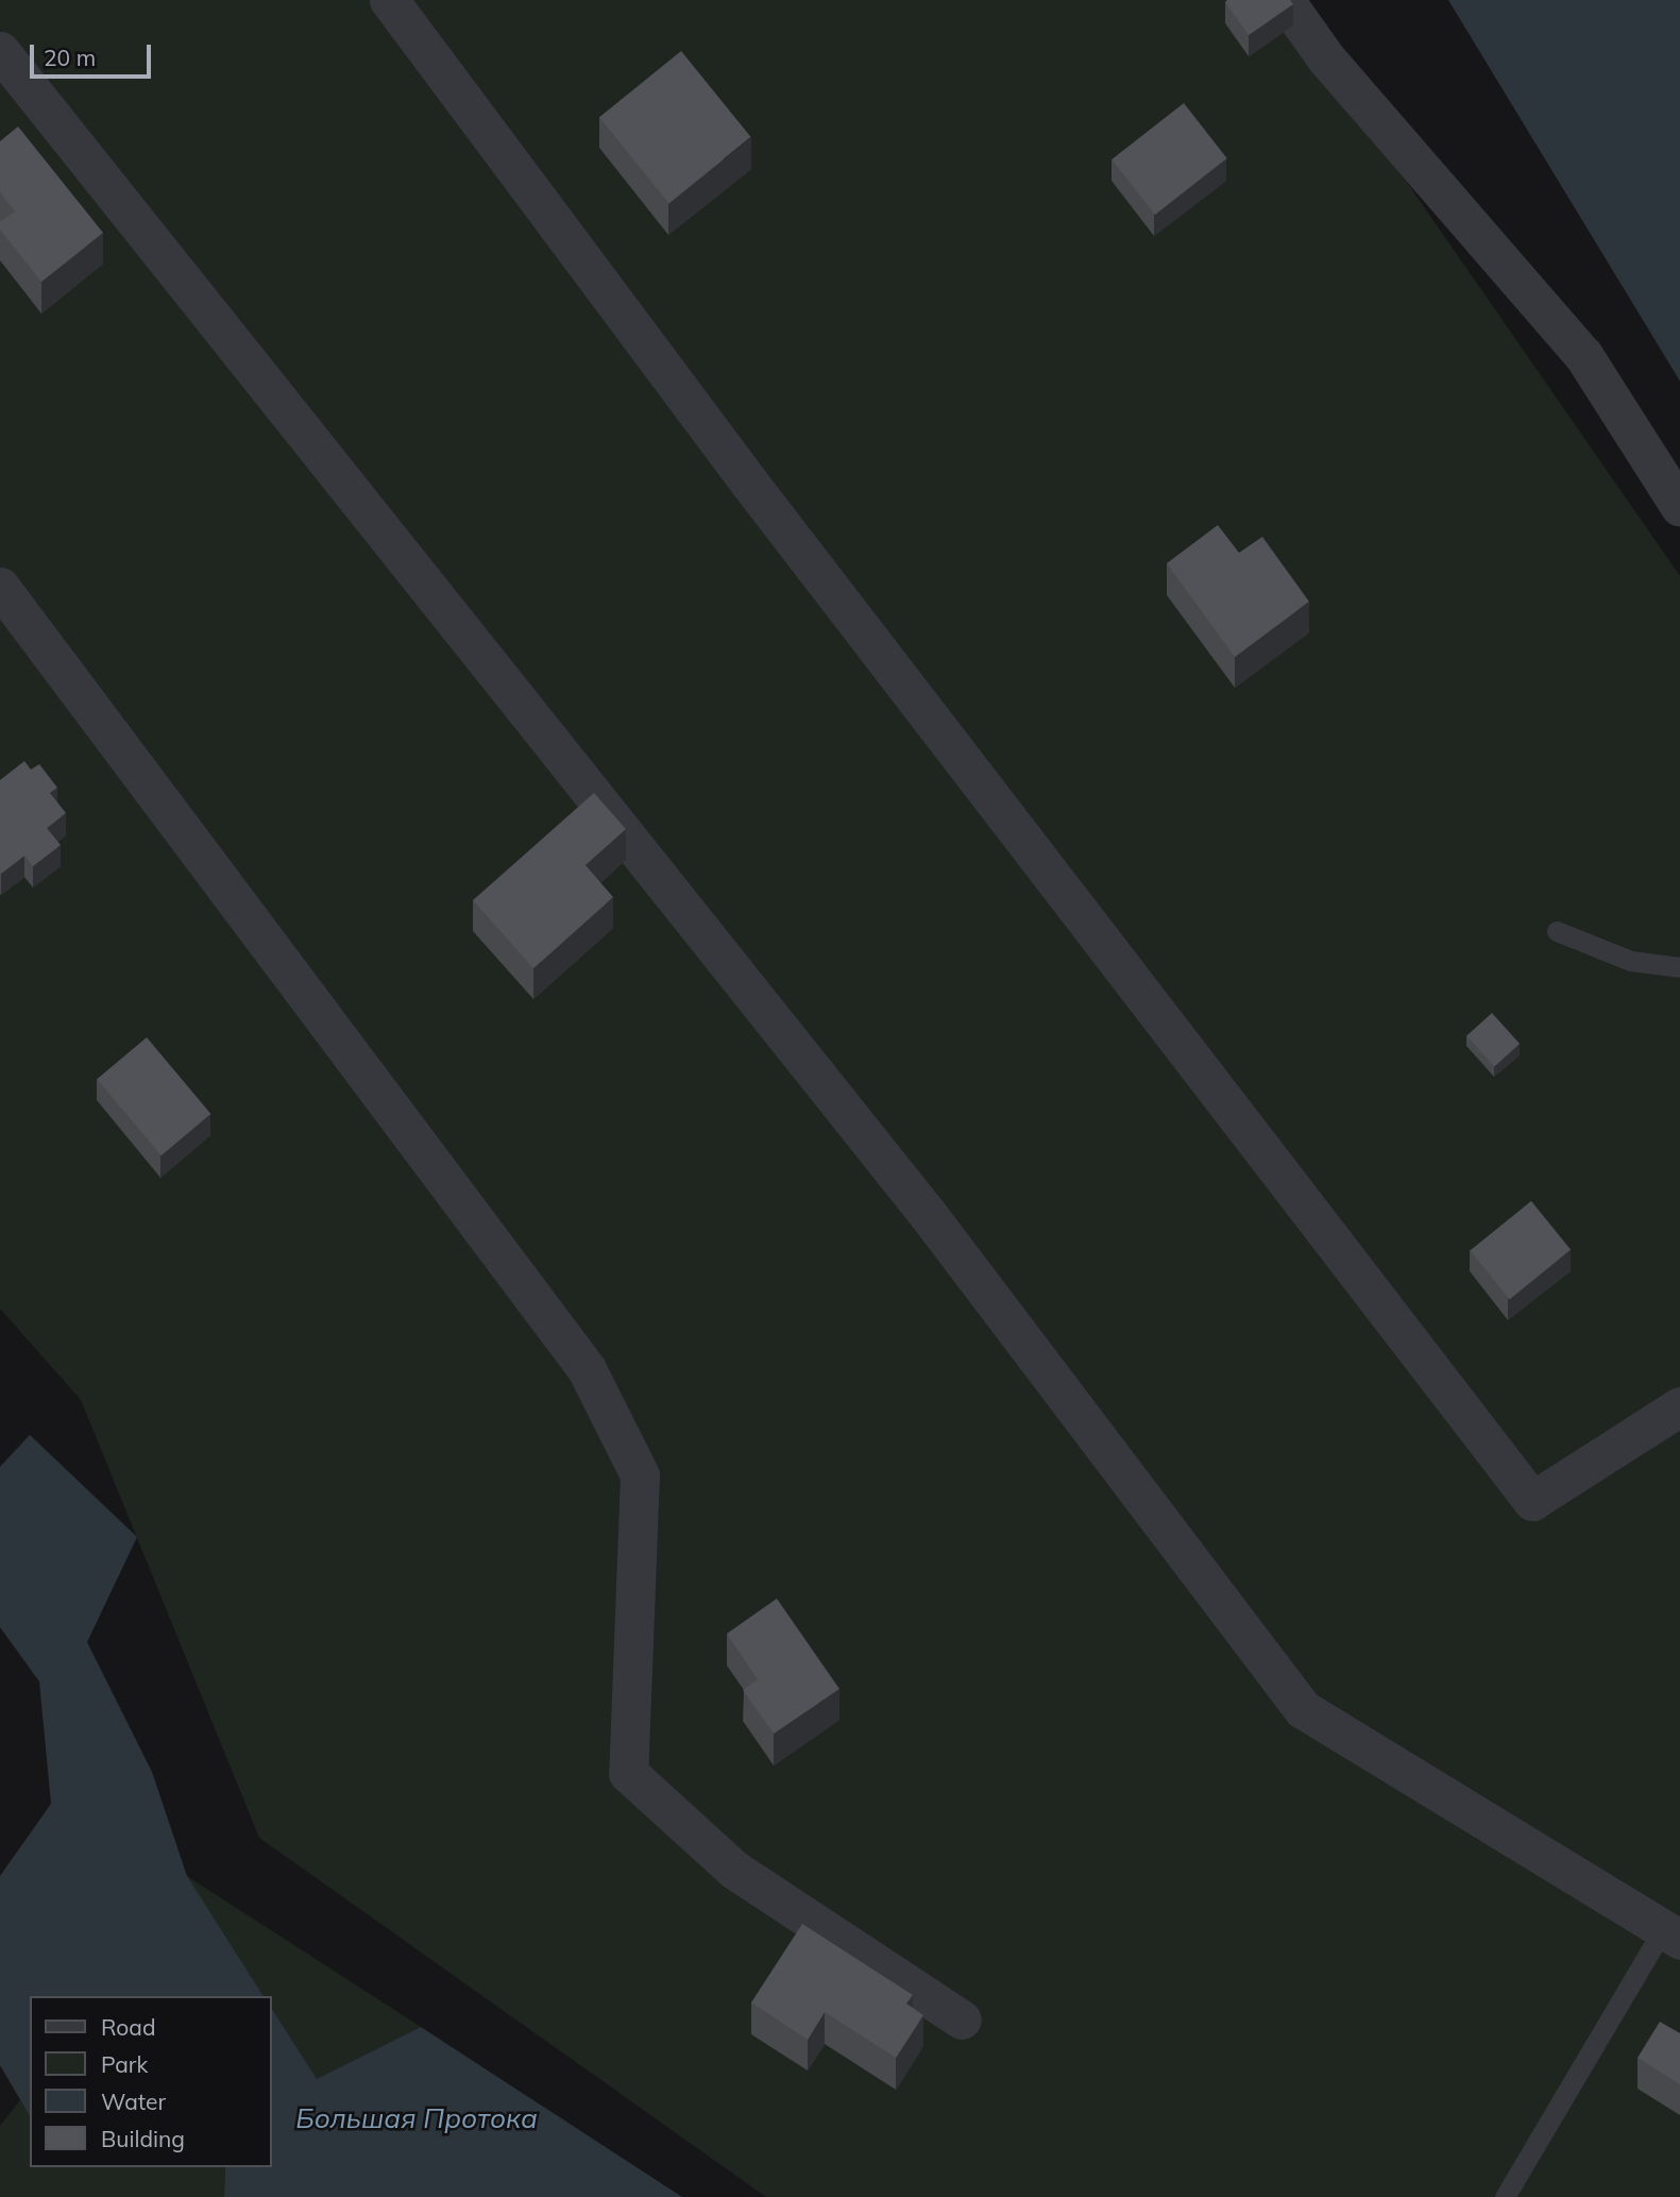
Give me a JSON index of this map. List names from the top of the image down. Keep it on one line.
{"water":["Большая Протока"],"legend":["Road","Park","Water","Building"],"scale_bar":"20 m"}
